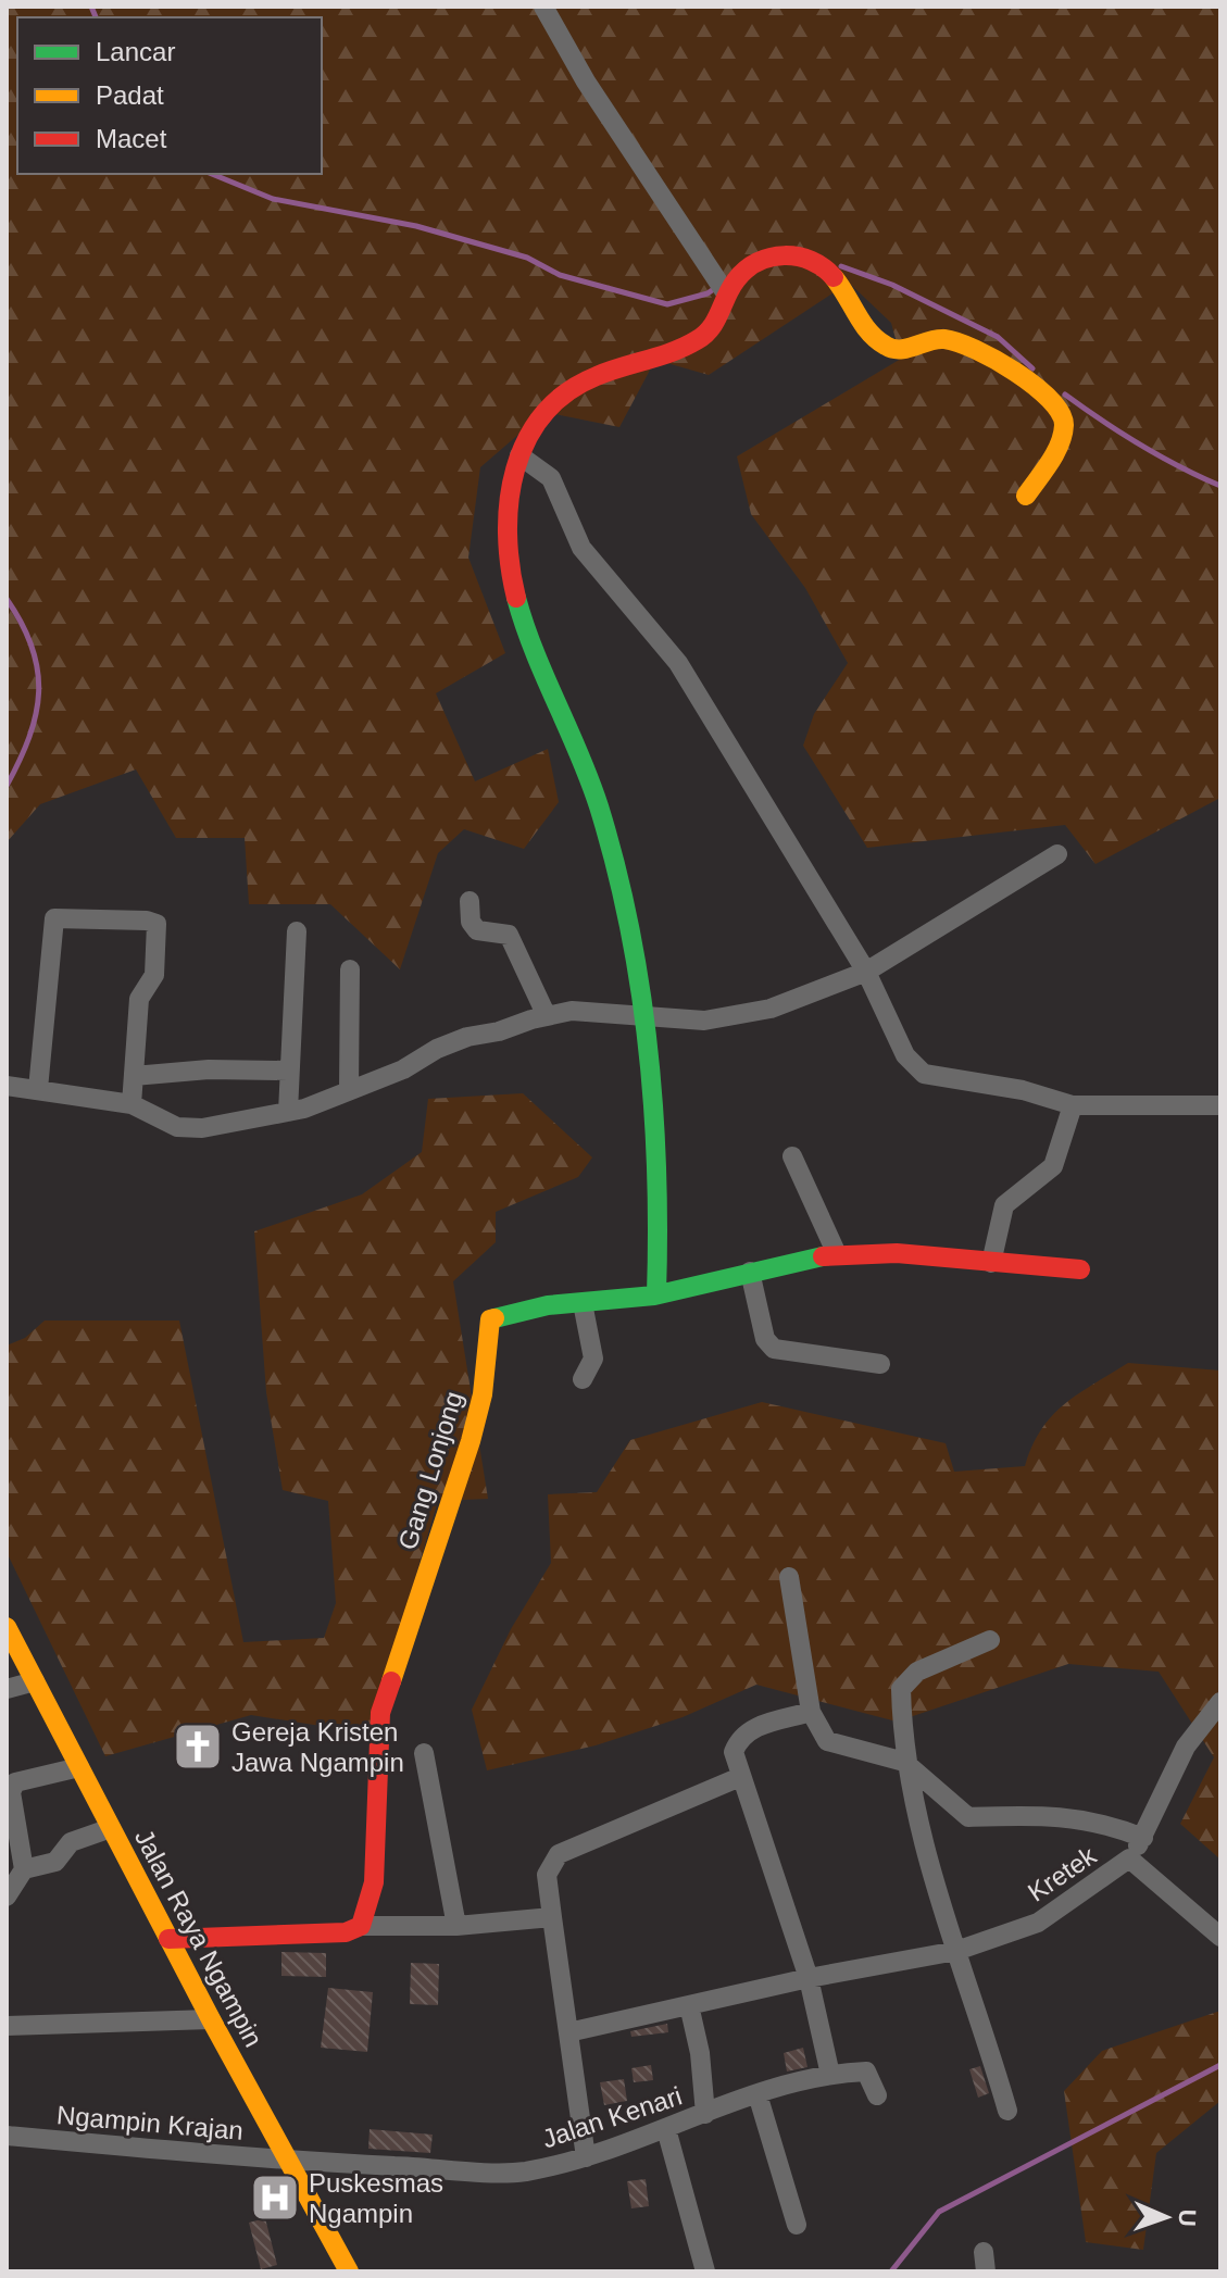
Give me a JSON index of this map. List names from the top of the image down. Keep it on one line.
{"streets":{"street":["Gang Lonjong","Kretek","Jalan Raya Ngampin","Jalan Kenari","Ngampin Krajan"]},"crossings":[["Jalan Raya Ngampin","Jalan Kenari"],["Jalan Raya Ngampin","Ngampin Krajan"],["Jalan Kenari","Ngampin Krajan"]],"places":{"church":["Gereja Kristen Jawa Ngampin"],"hospital":["Puskesmas Ngampin"]},"legend":["Lancar","Padat","Macet"],"north":"right"}
